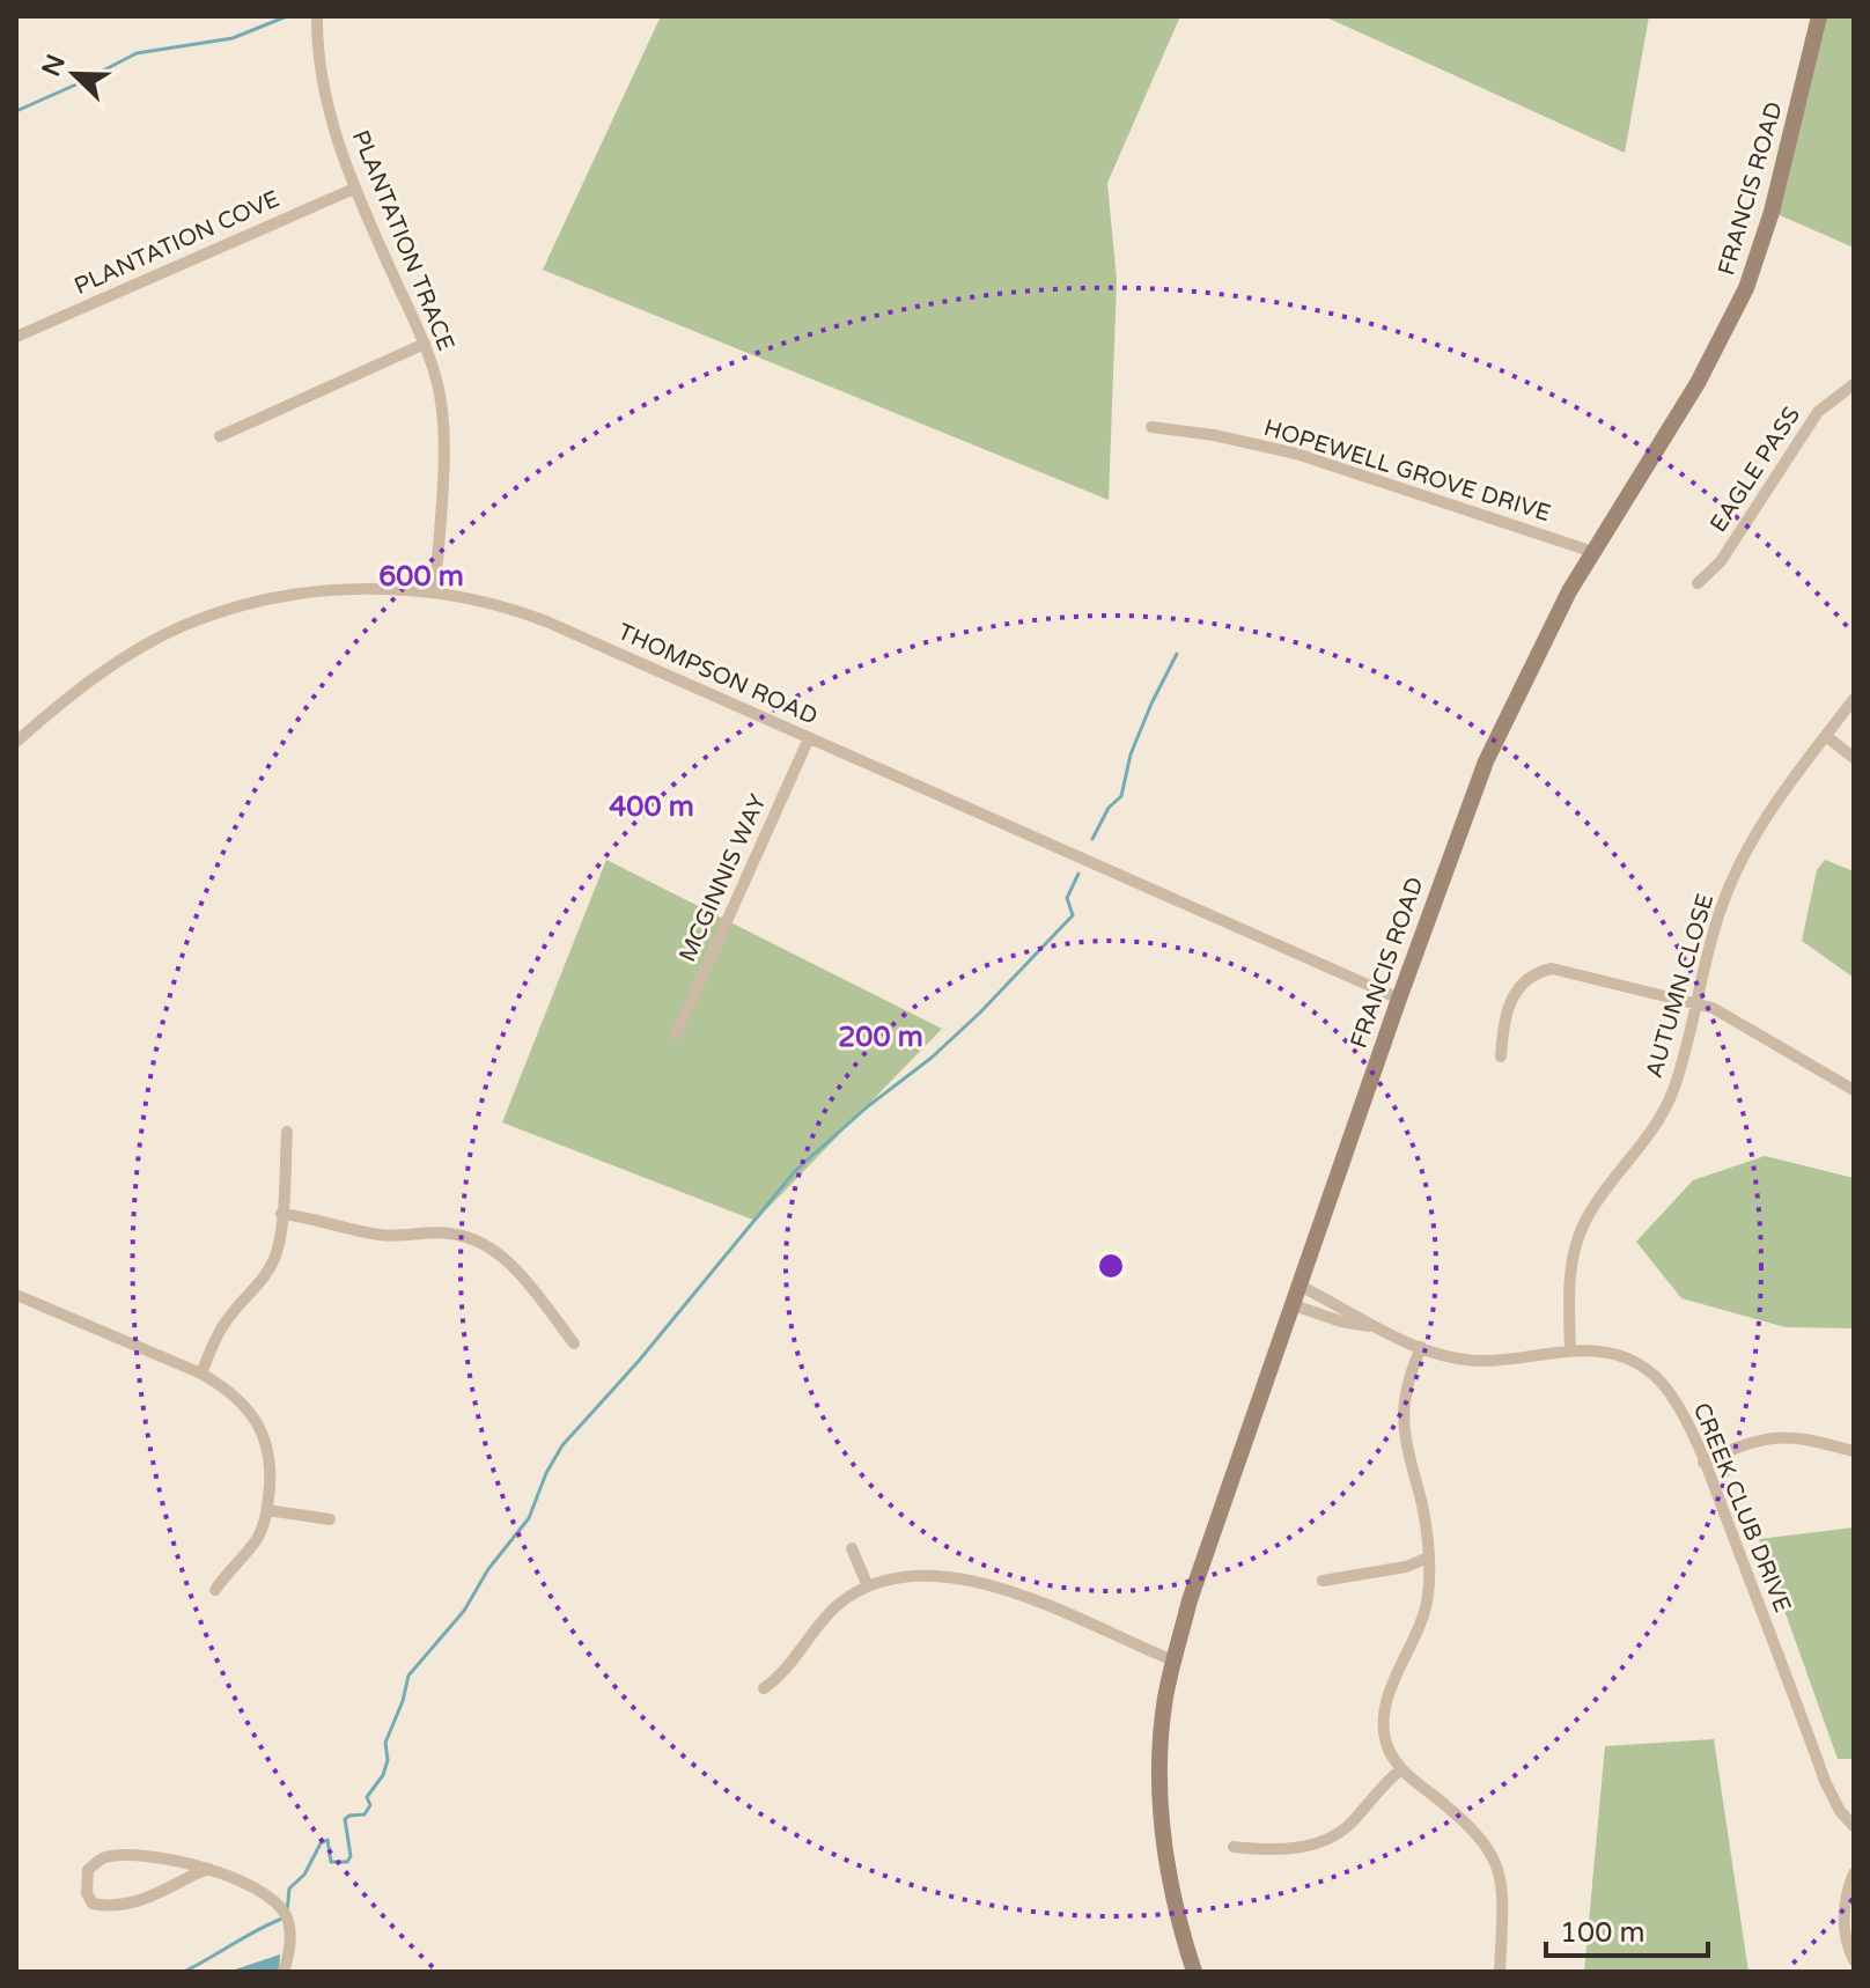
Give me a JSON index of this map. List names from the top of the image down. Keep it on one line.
{"streets":{"street":["FRANCIS ROAD","PLANTATION TRACE","PLANTATION COVE","EAGLE PASS","HOPEWELL GROVE DRIVE","THOMPSON ROAD","MCGINNIS WAY","AUTUMN CLOSE","CREEK CLUB DRIVE"]},"crossings":[["FRANCIS ROAD","HOPEWELL GROVE DRIVE"],["FRANCIS ROAD","THOMPSON ROAD"],["FRANCIS ROAD","CREEK CLUB DRIVE"],["PLANTATION TRACE","PLANTATION COVE"],["PLANTATION TRACE","THOMPSON ROAD"],["THOMPSON ROAD","MCGINNIS WAY"],["AUTUMN CLOSE","CREEK CLUB DRIVE"]],"scale_bar":"100 m","north":"top left","rings":["600 m","400 m","200 m"]}
